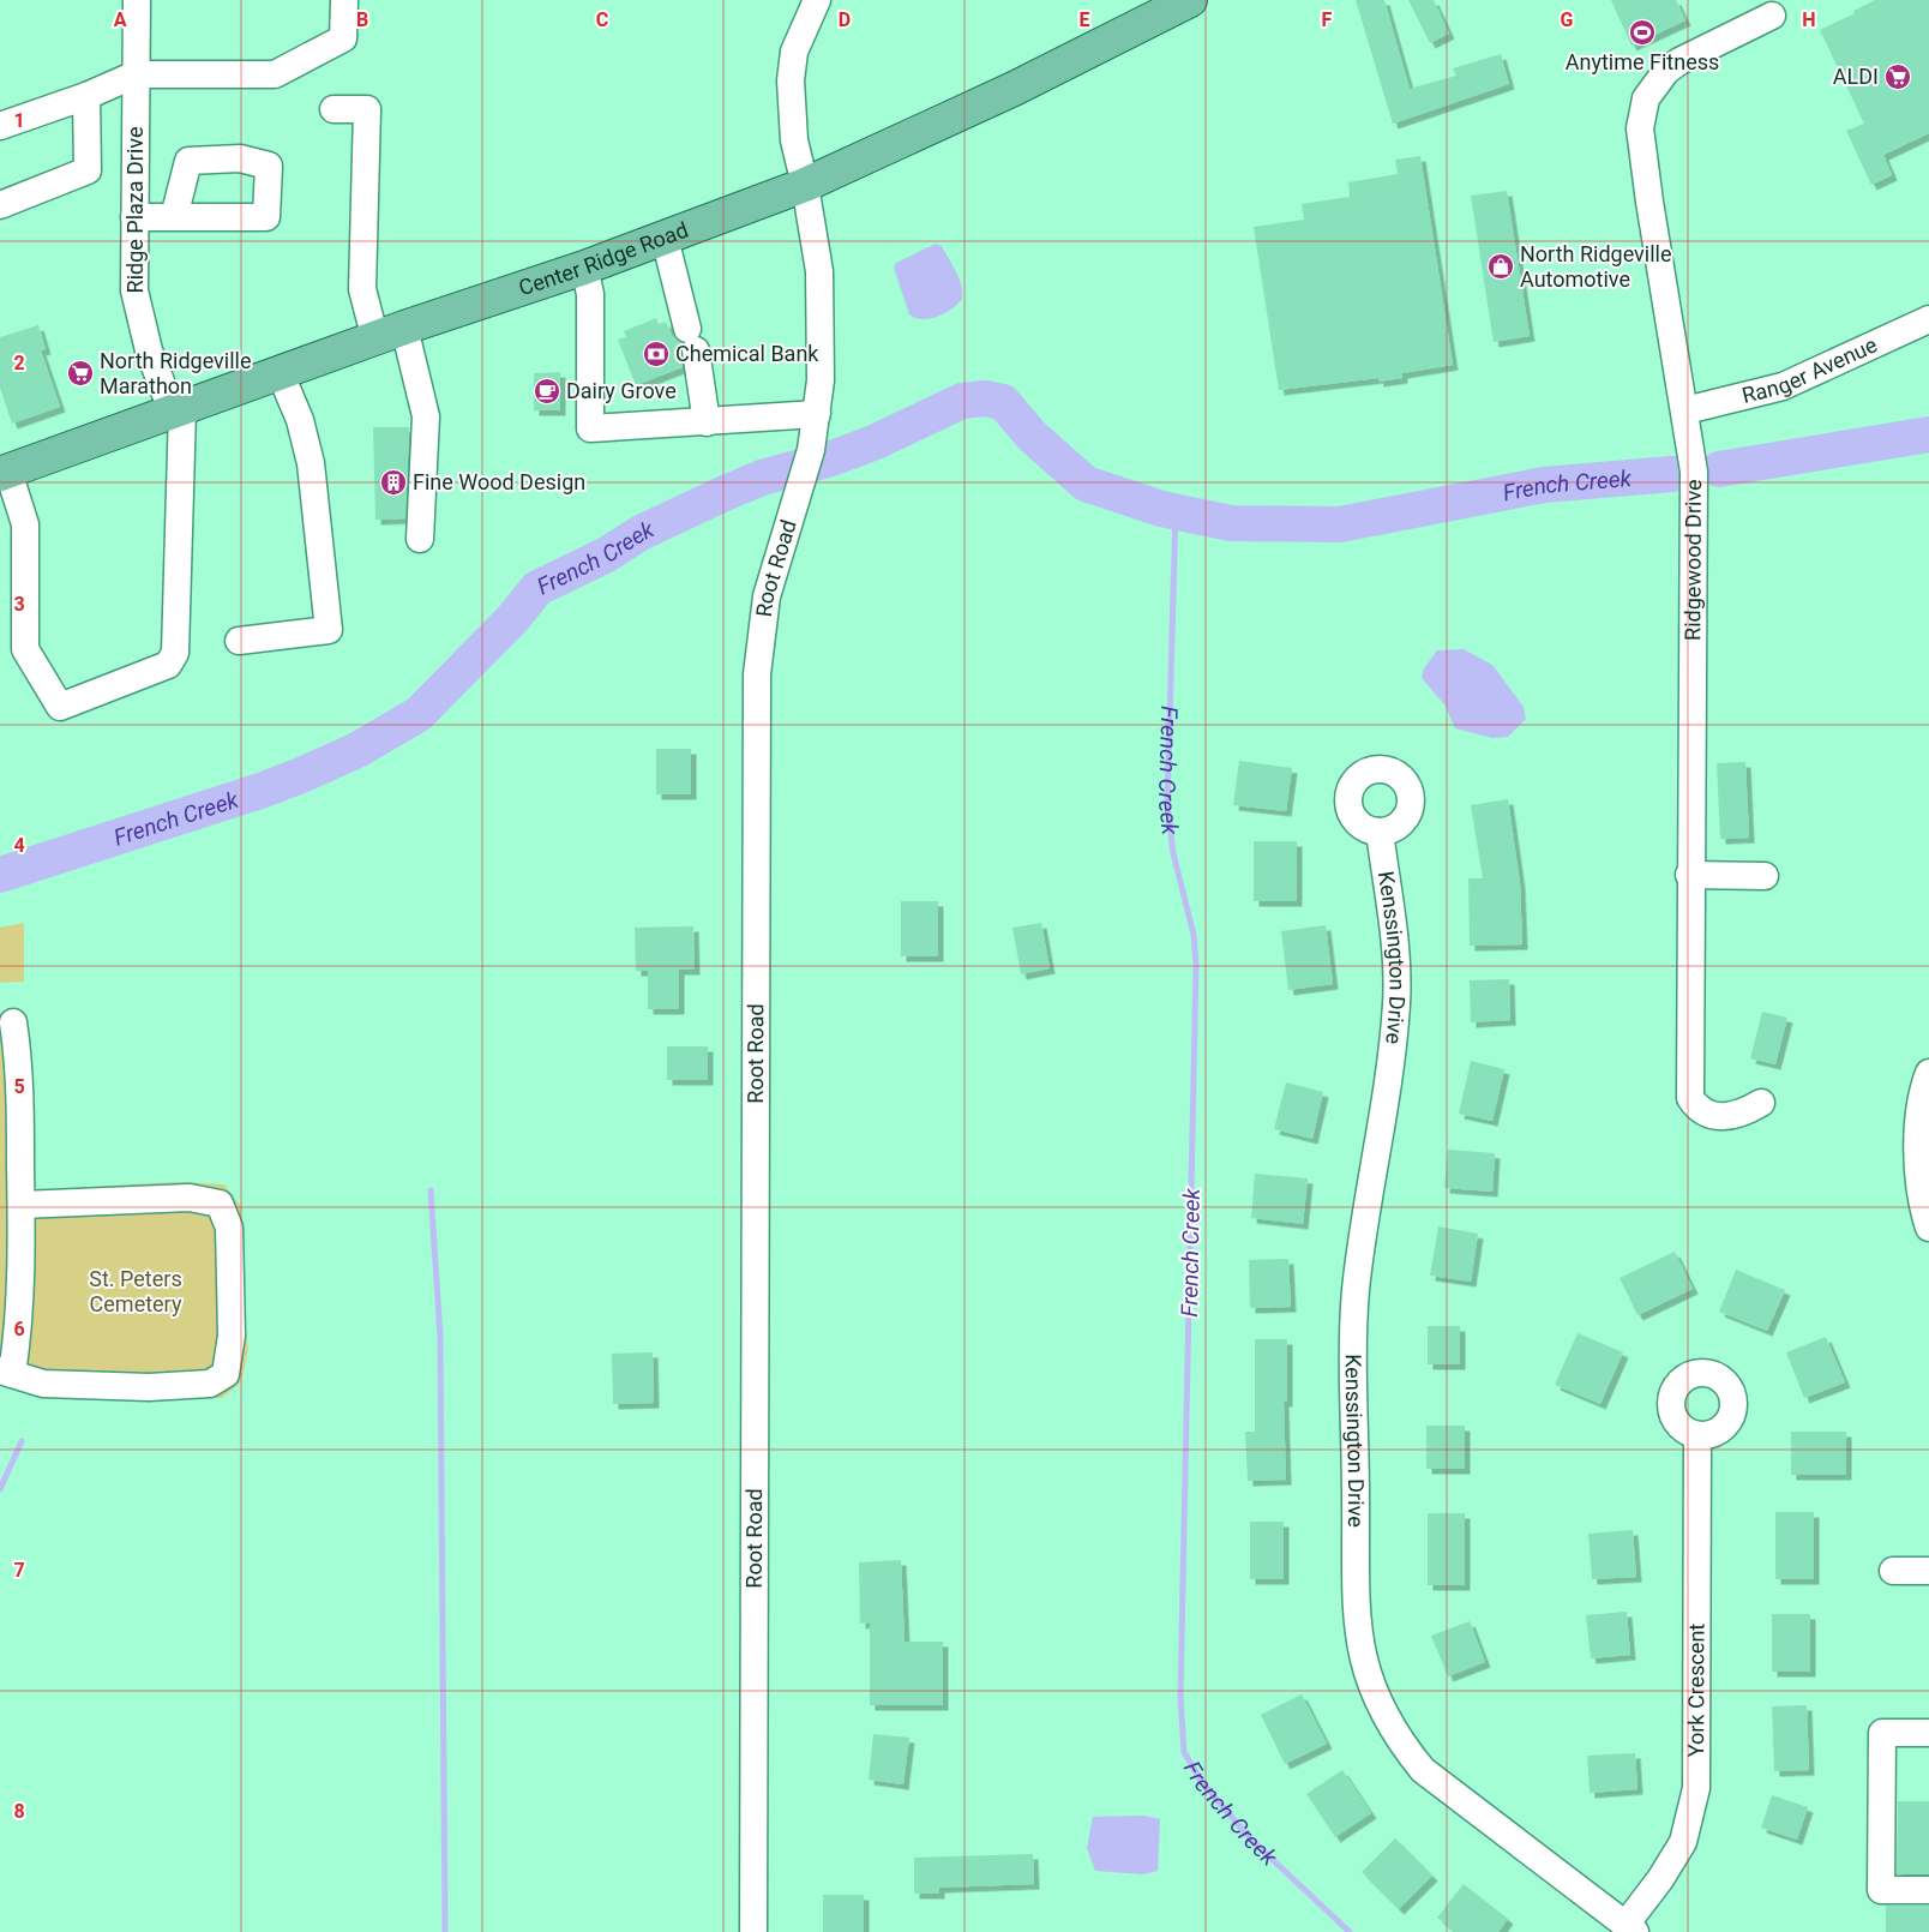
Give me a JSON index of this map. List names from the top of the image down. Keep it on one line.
{"streets":{"main road":["Center Ridge Road"],"street":["Ridge Plaza Drive","Ranger Avenue","Ridgewood Drive","Root Road","Kenssington Drive","York Crescent"]},"crossings":[["Ridge Plaza Drive","Center Ridge Road"],["Center Ridge Road","Root Road"],["Ranger Avenue","Ridgewood Drive"],["Kenssington Drive","York Crescent"]],"water":["French Creek"],"parks":["St. Peters Cemetery"],"places":{"sports":["Anytime Fitness"],"supermarket":["ALDI","North Ridgeville Marathon"],"shop":["North Ridgeville Automotive"],"bank":["Chemical Bank"],"cafe":["Dairy Grove"],"building":["Fine Wood Design"]},"grid":{"columns":["A","B","C","D","E","F","G","H"],"rows":["1","2","3","4","5","6","7","8"]}}
